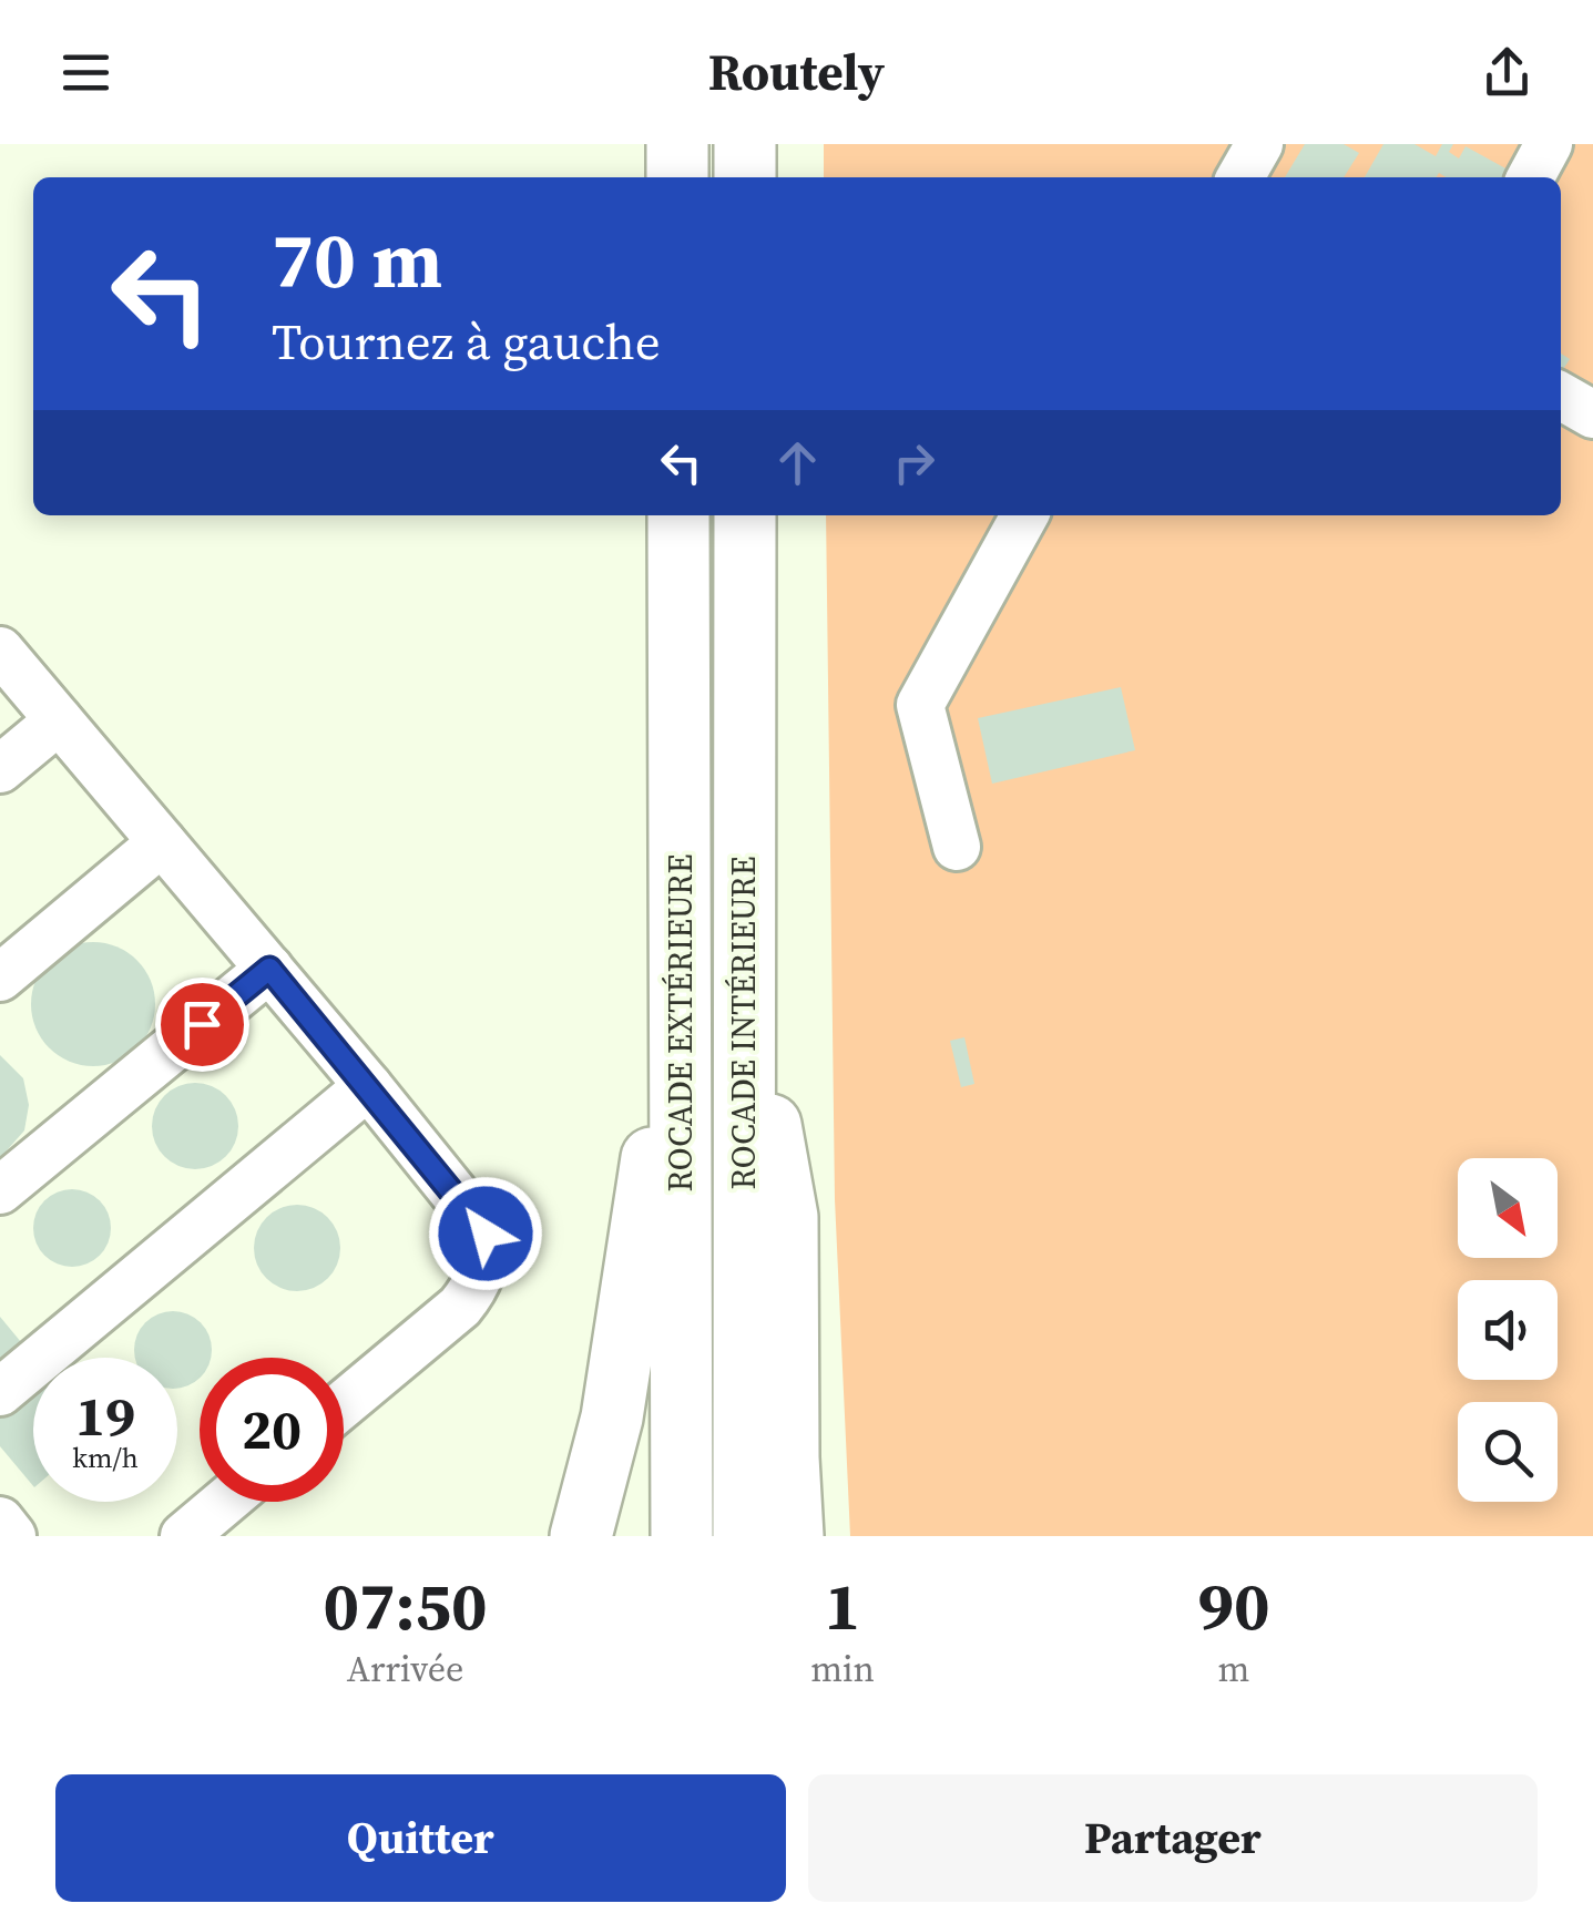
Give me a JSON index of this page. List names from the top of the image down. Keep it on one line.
{"streets":{"highway":["ROCADE EXTÉRIEURE","ROCADE INTÉRIEURE"]},"north":"bottom right","page":{"header":"Routely","turn":["70 m","Tournez à gauche"],"speed":"19 km/h","limit":"20","eta":["07:50","Arrivée","1","min","90","m"],"buttons":["Quitter","Partager"]}}
